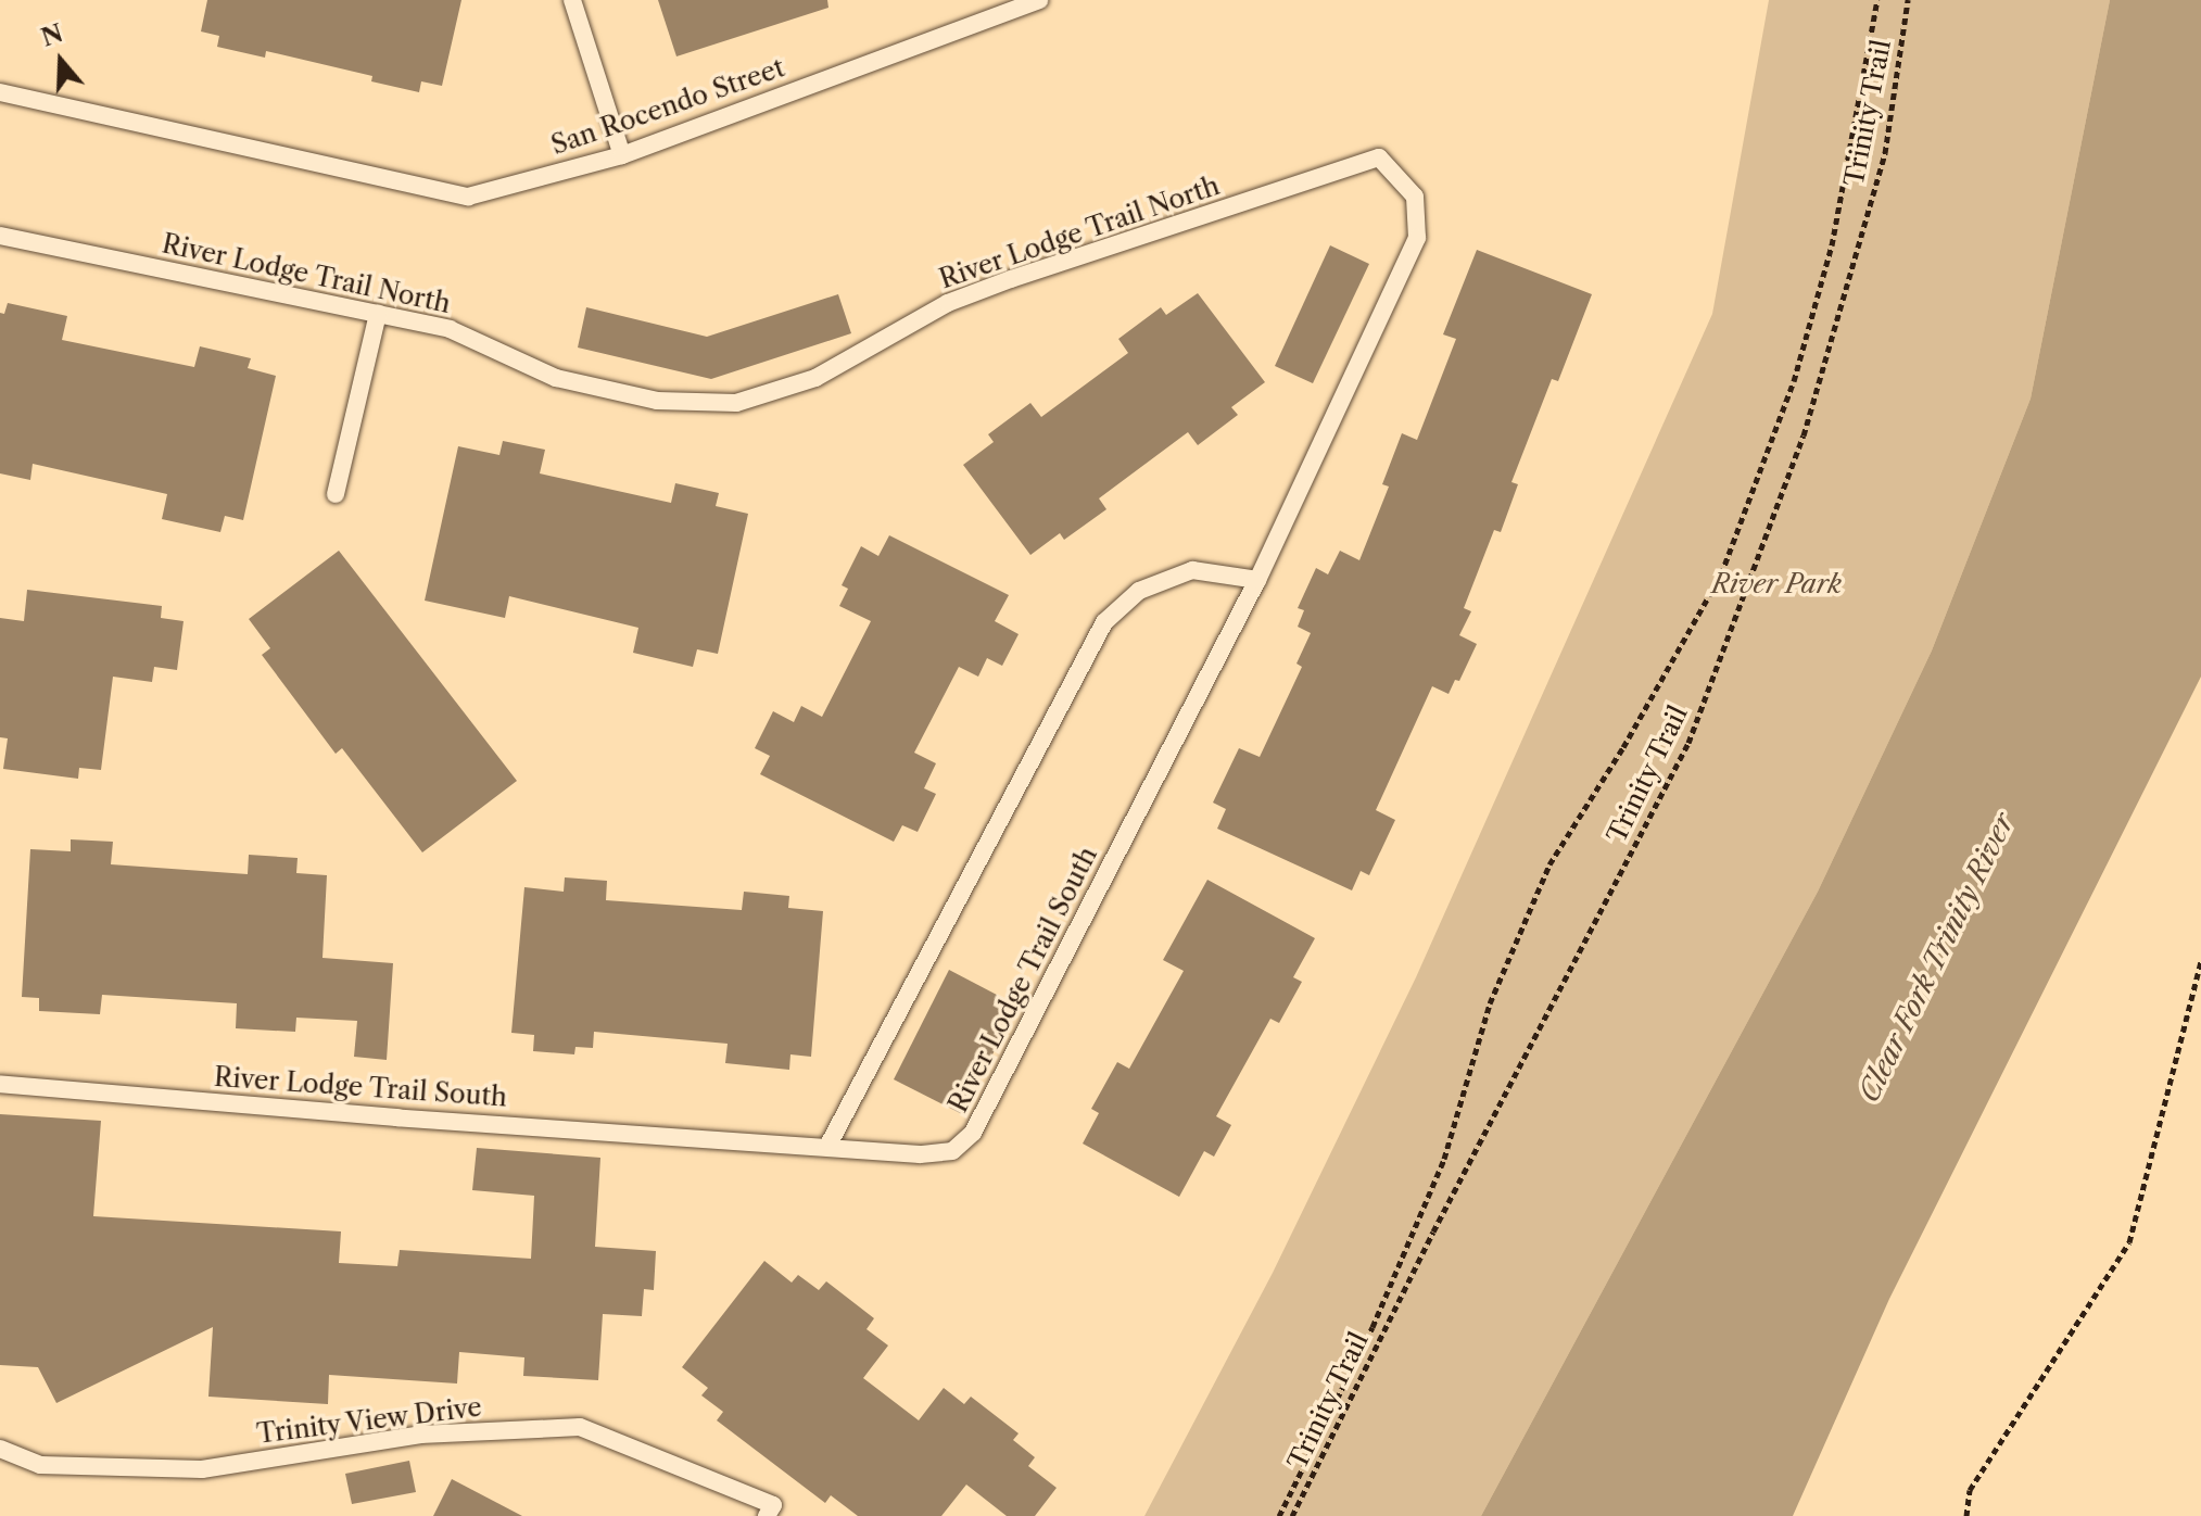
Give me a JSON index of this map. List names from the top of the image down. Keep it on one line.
{"streets":{"lane":["San Rocendo Street","River Lodge Trail North","River Lodge Trail South","Trinity View Drive"],"path":["Trinity Trail"]},"crossings":[["River Lodge Trail North","River Lodge Trail South"]],"water":["Clear Fork Trinity River"],"parks":["River Park"],"north":"top"}
